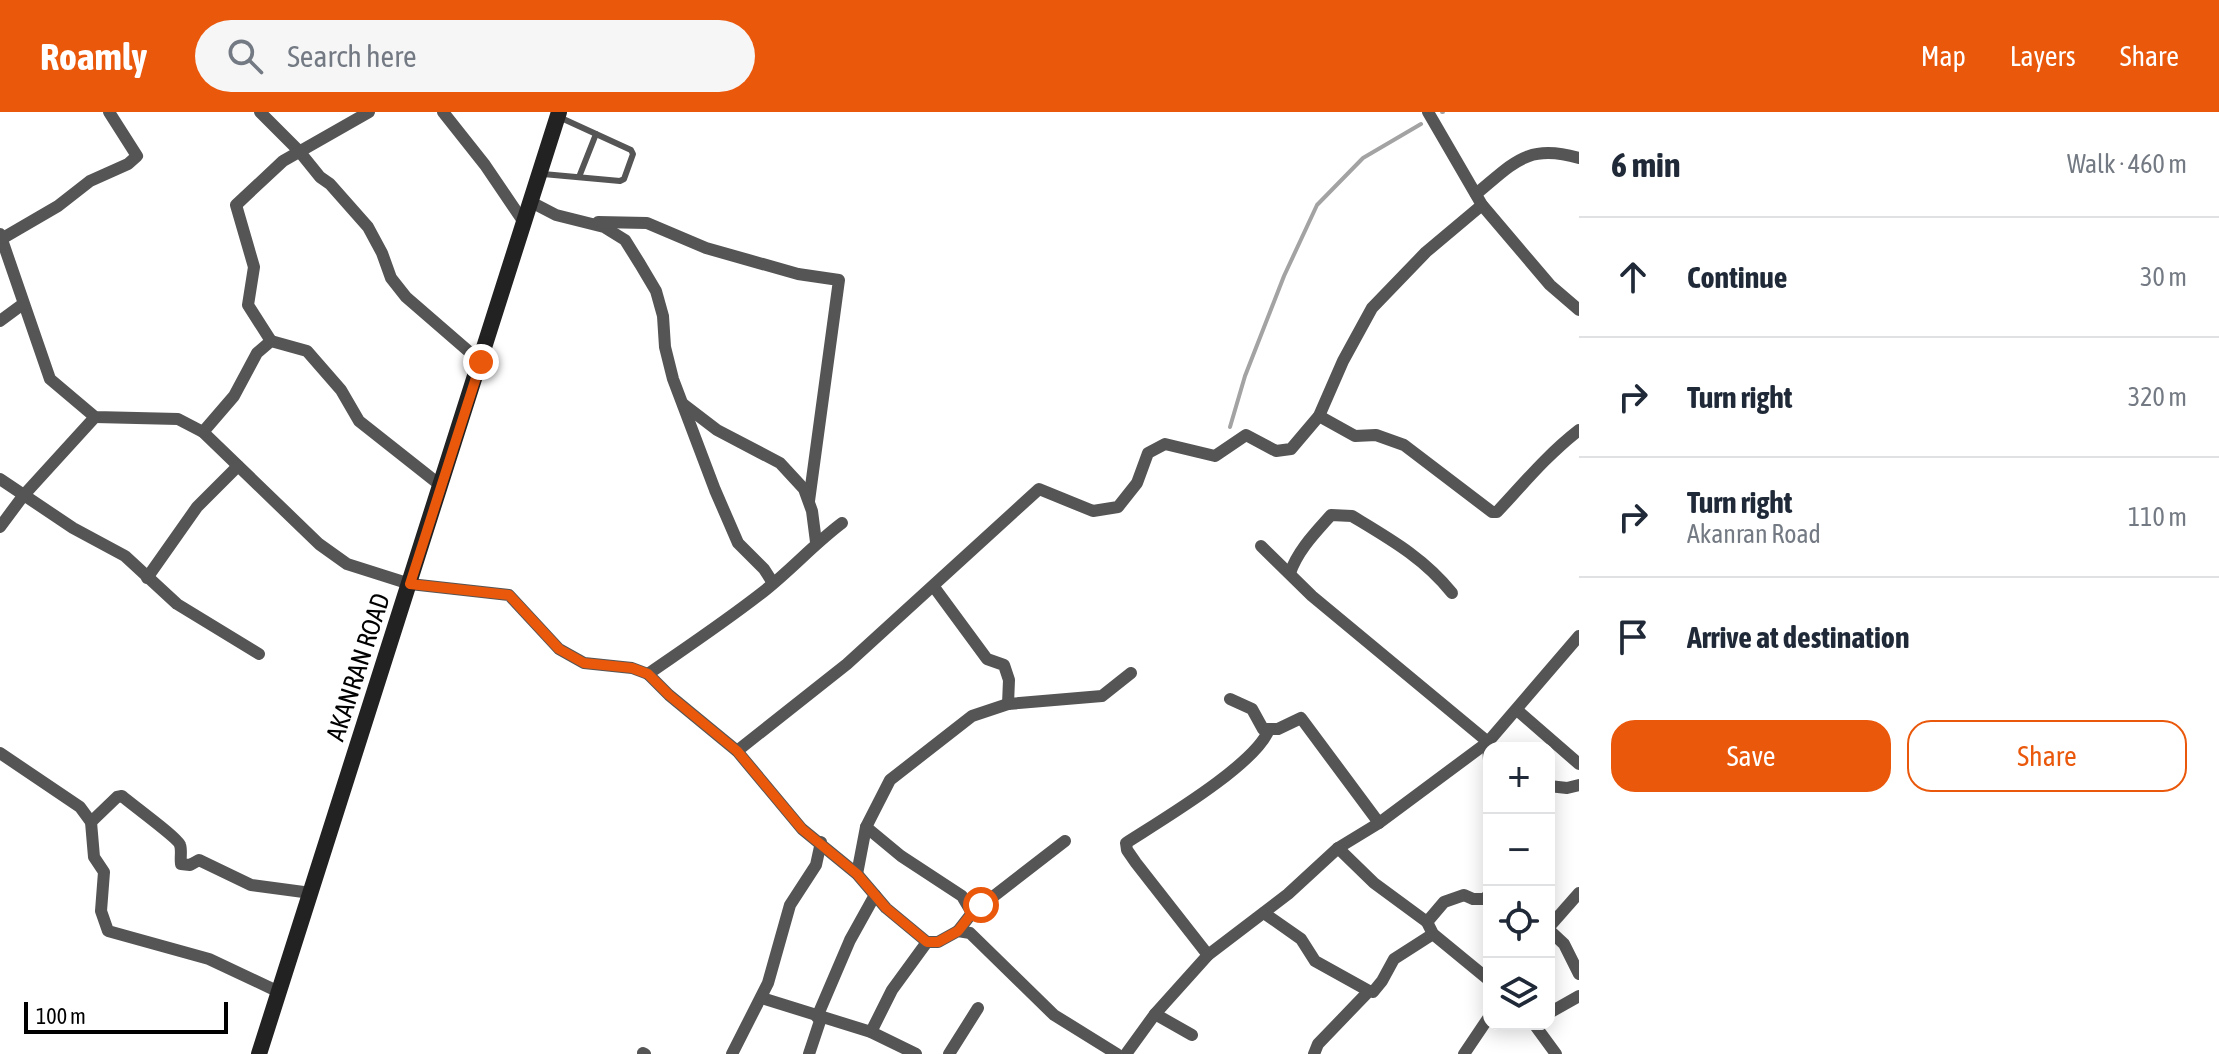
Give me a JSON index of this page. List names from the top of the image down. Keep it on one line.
{"streets":{"main road":["AKANRAN ROAD"]},"scale_bar":"100 m","page":{"header":"Roamly","search":"Search here","nav":["Map","Layers","Share"],"heading":["6 min","Walk · 460 m"],"list":[["Continue","30 m"],["Turn right","320 m"],["Turn right","Akanran Road","110 m"],"Arrive at destination"],"buttons":["Save","Share"],"map_buttons":["+","−"],"scale":"100 m"}}
